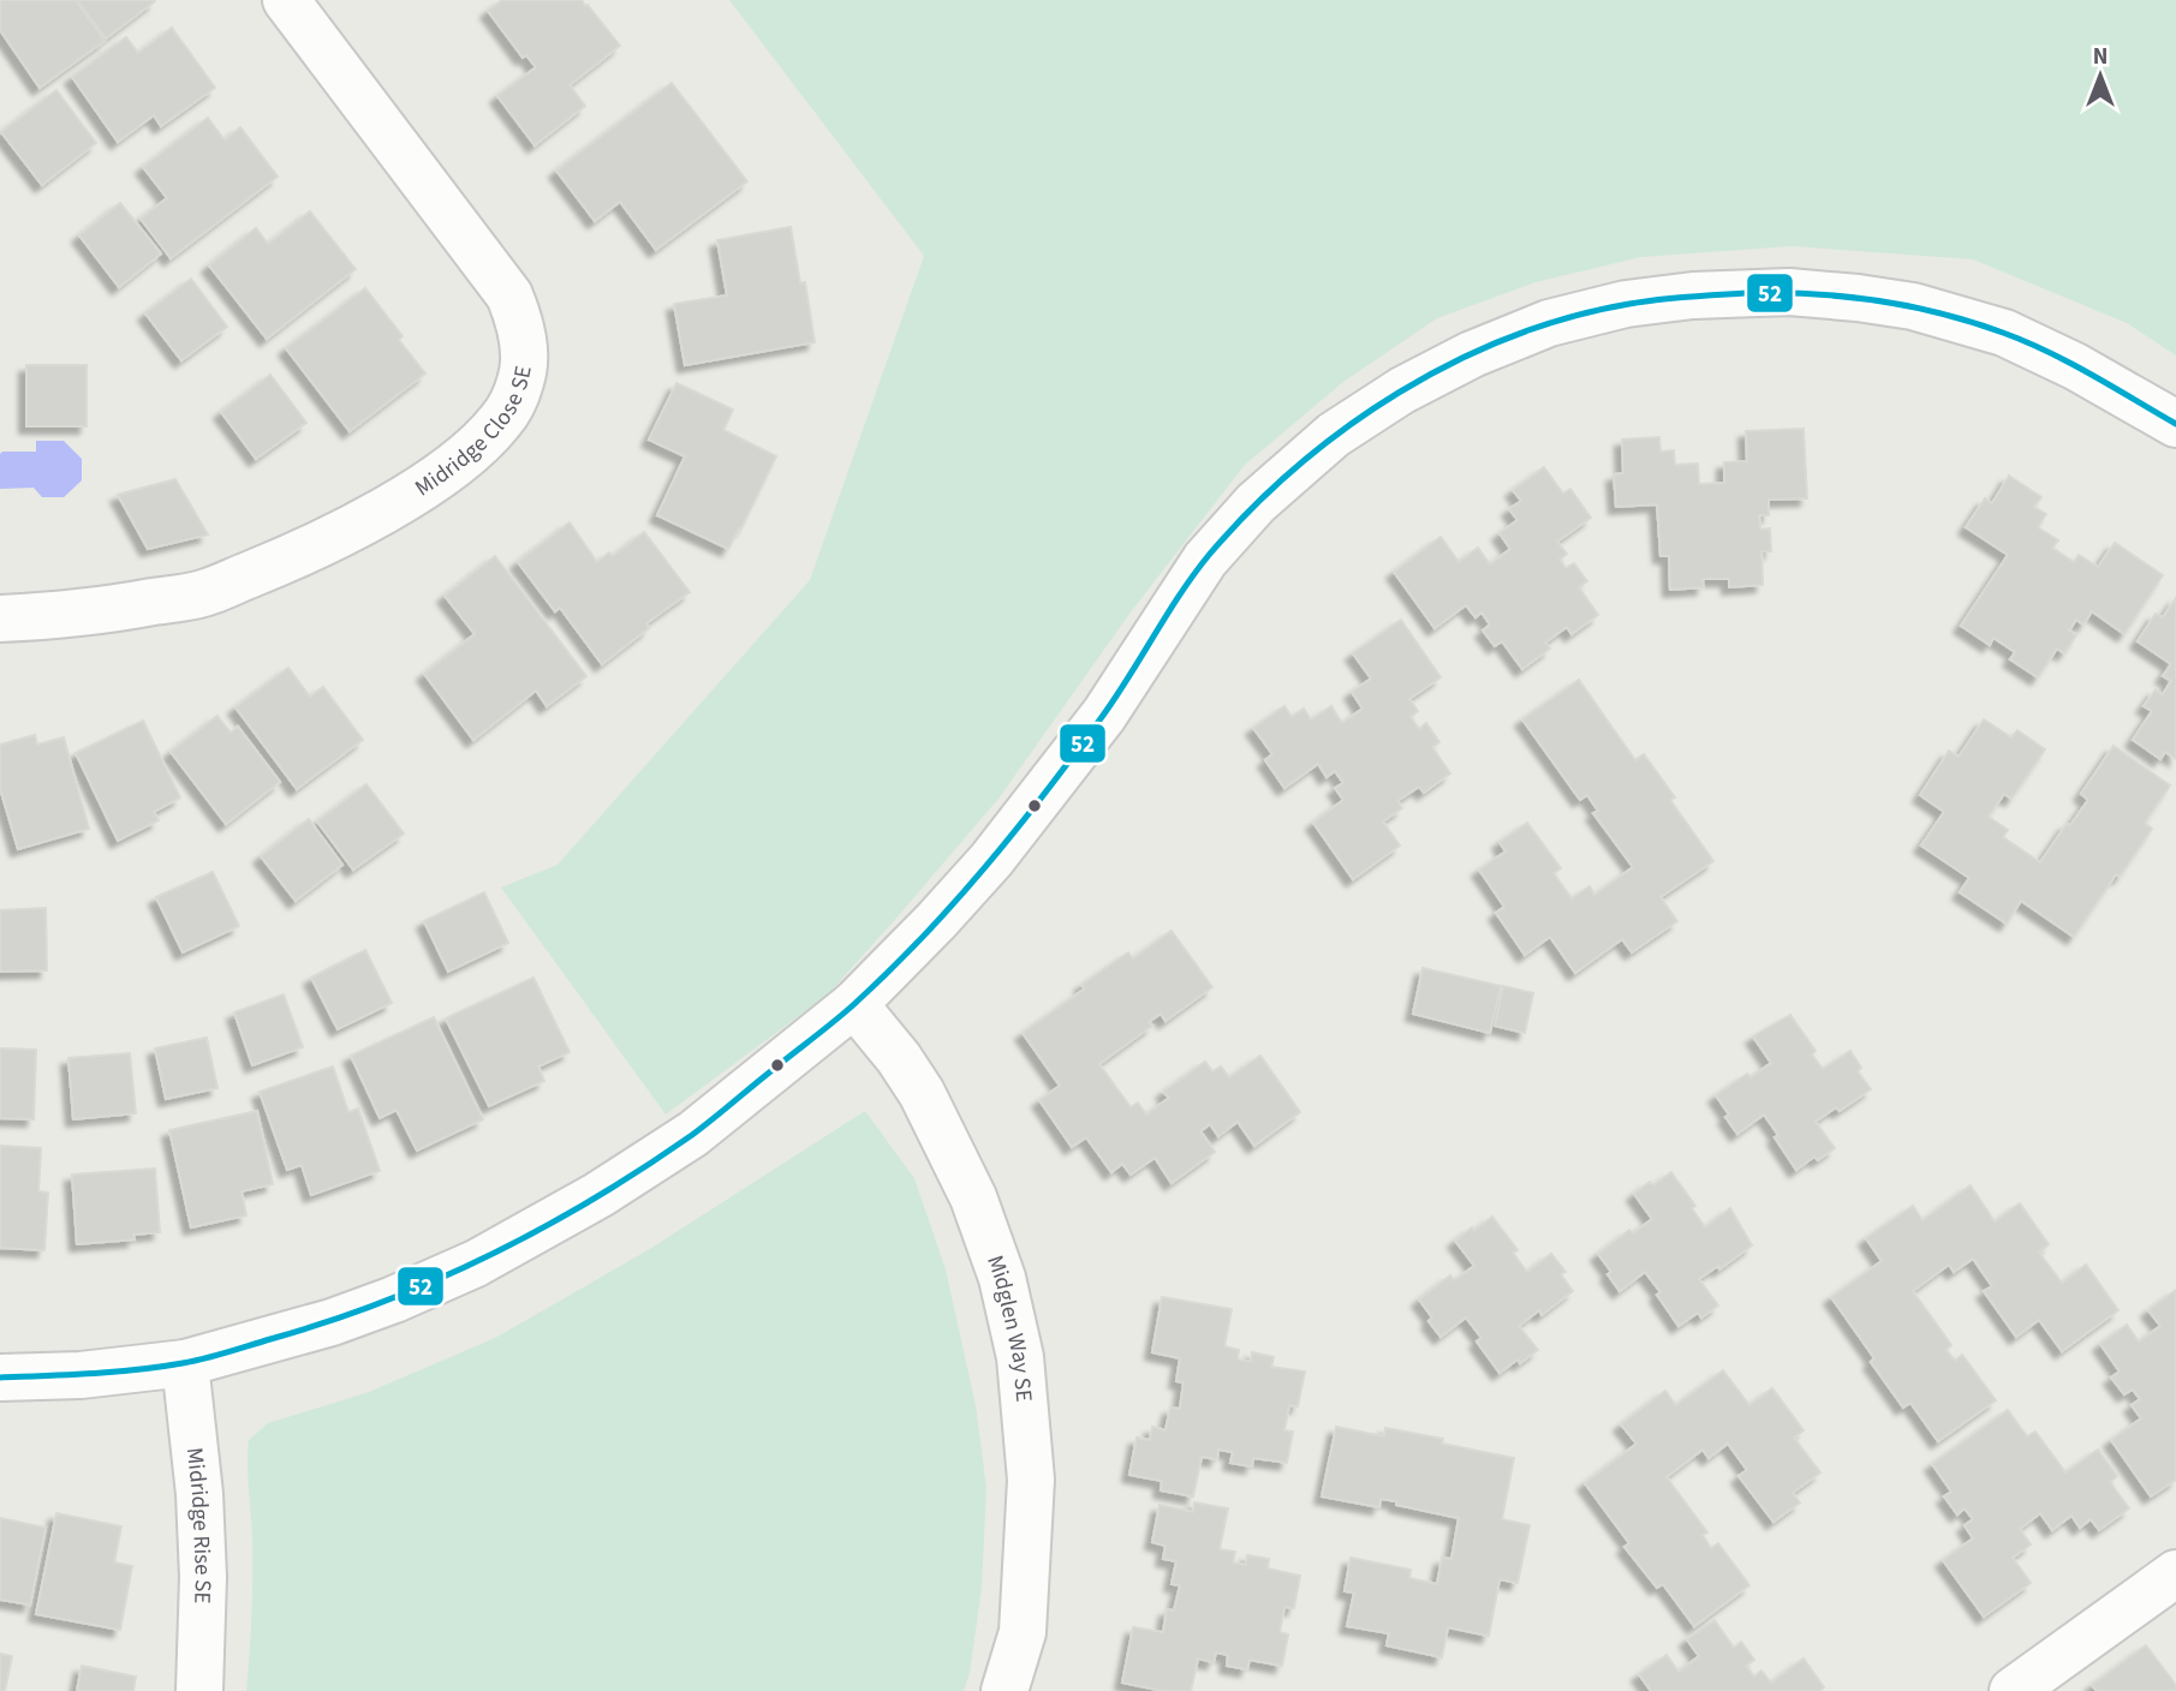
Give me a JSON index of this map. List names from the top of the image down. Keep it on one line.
{"streets":{"street":["Midridge Close SE","Midglen Way SE","Midridge Rise SE"]},"lines":["transit line 52"],"north":"top"}
